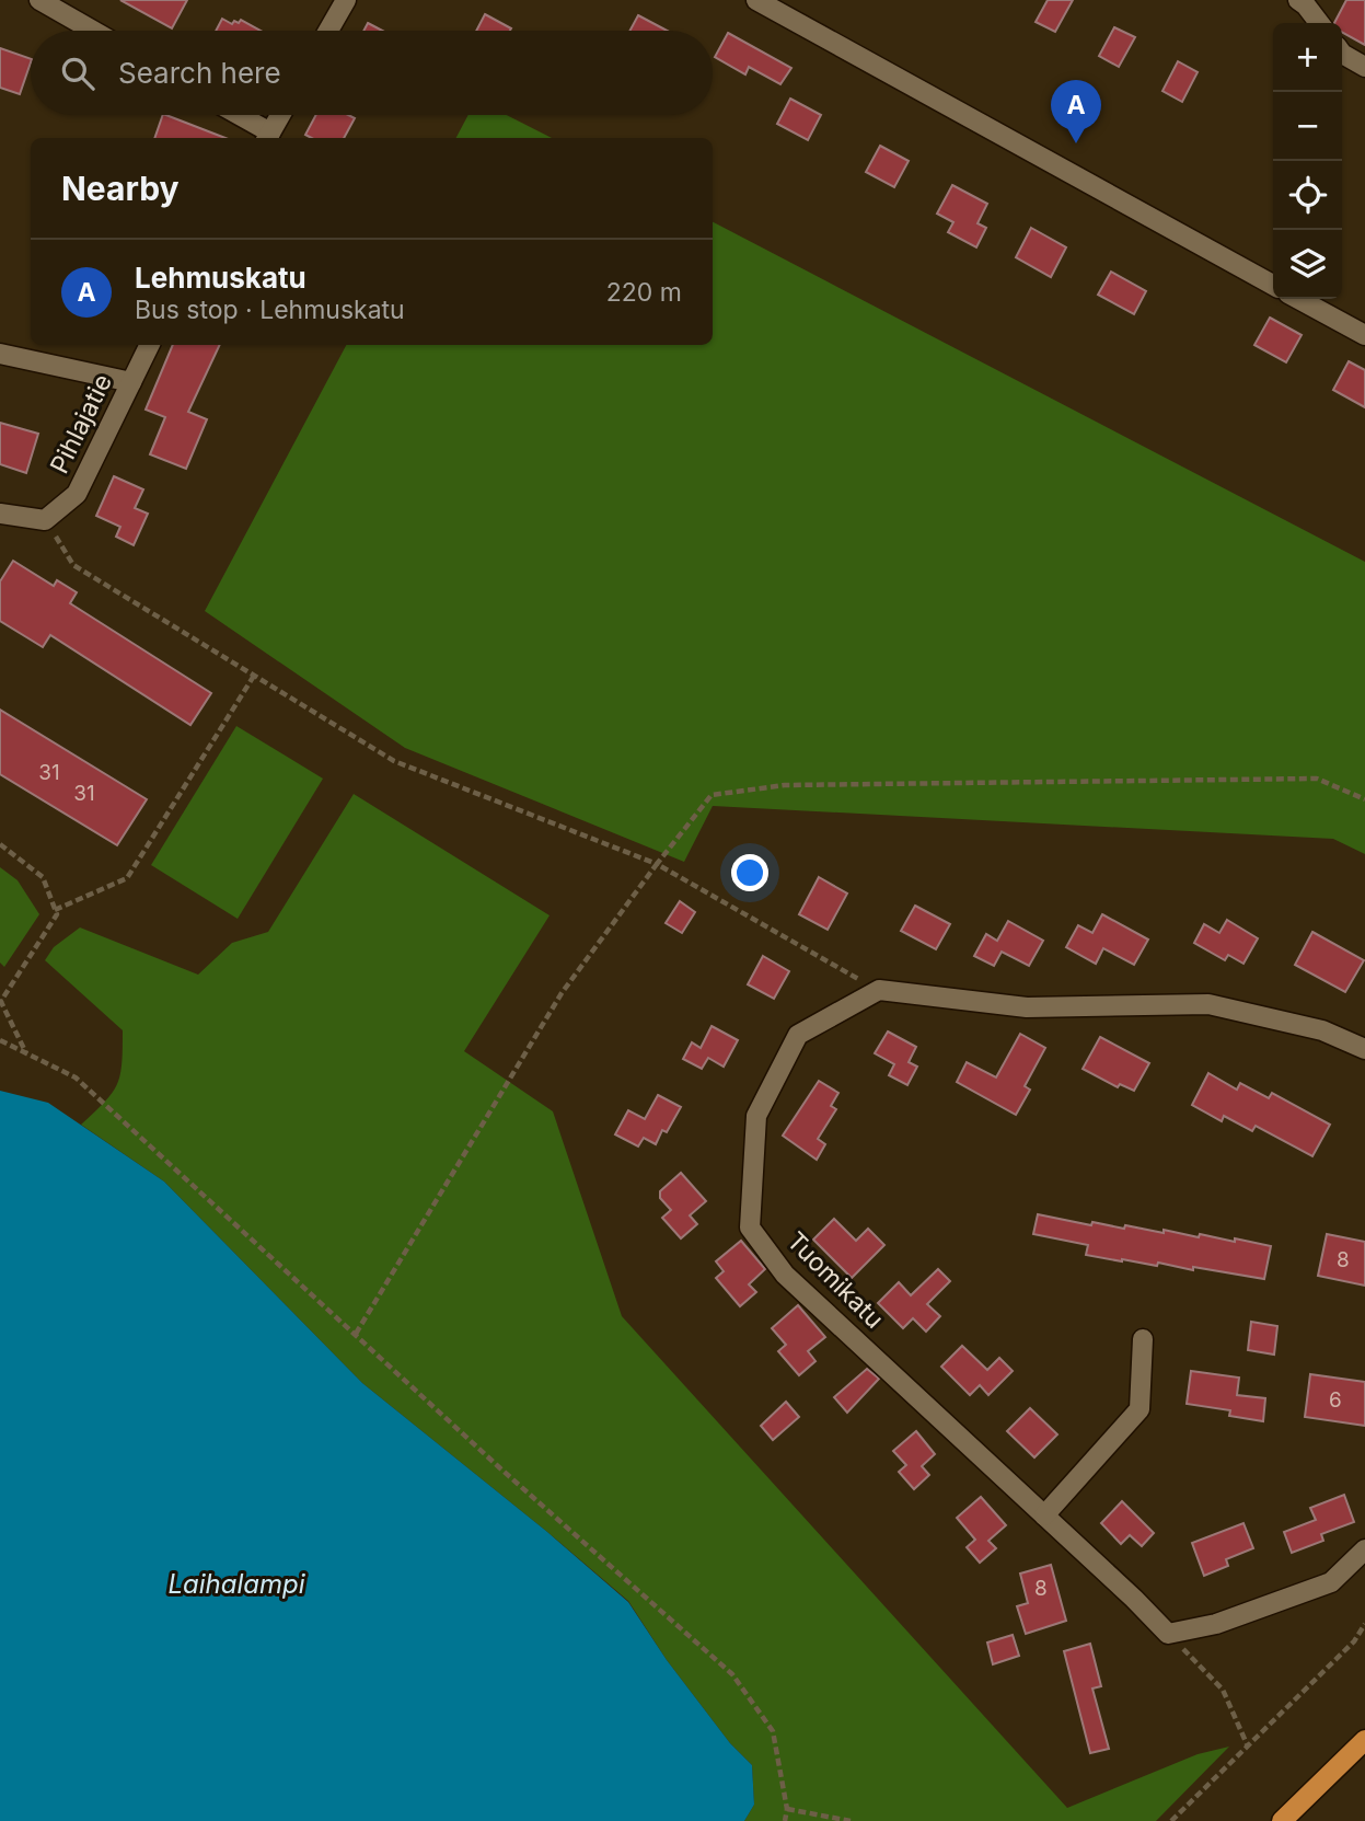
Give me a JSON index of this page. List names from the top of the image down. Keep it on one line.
{"streets":{"street":["Pihlajatie","Tuomikatu"]},"water":["Laihalampi"],"house_numbers":["31","31","8","6","8"],"page":{"map_buttons":["+","−"],"search":"Search here","pins":"A","heading":"Nearby","list":[{"mark":"A","name":"Lehmuskatu","note":"Bus stop · Lehmuskatu","value":"220 m"}]}}
